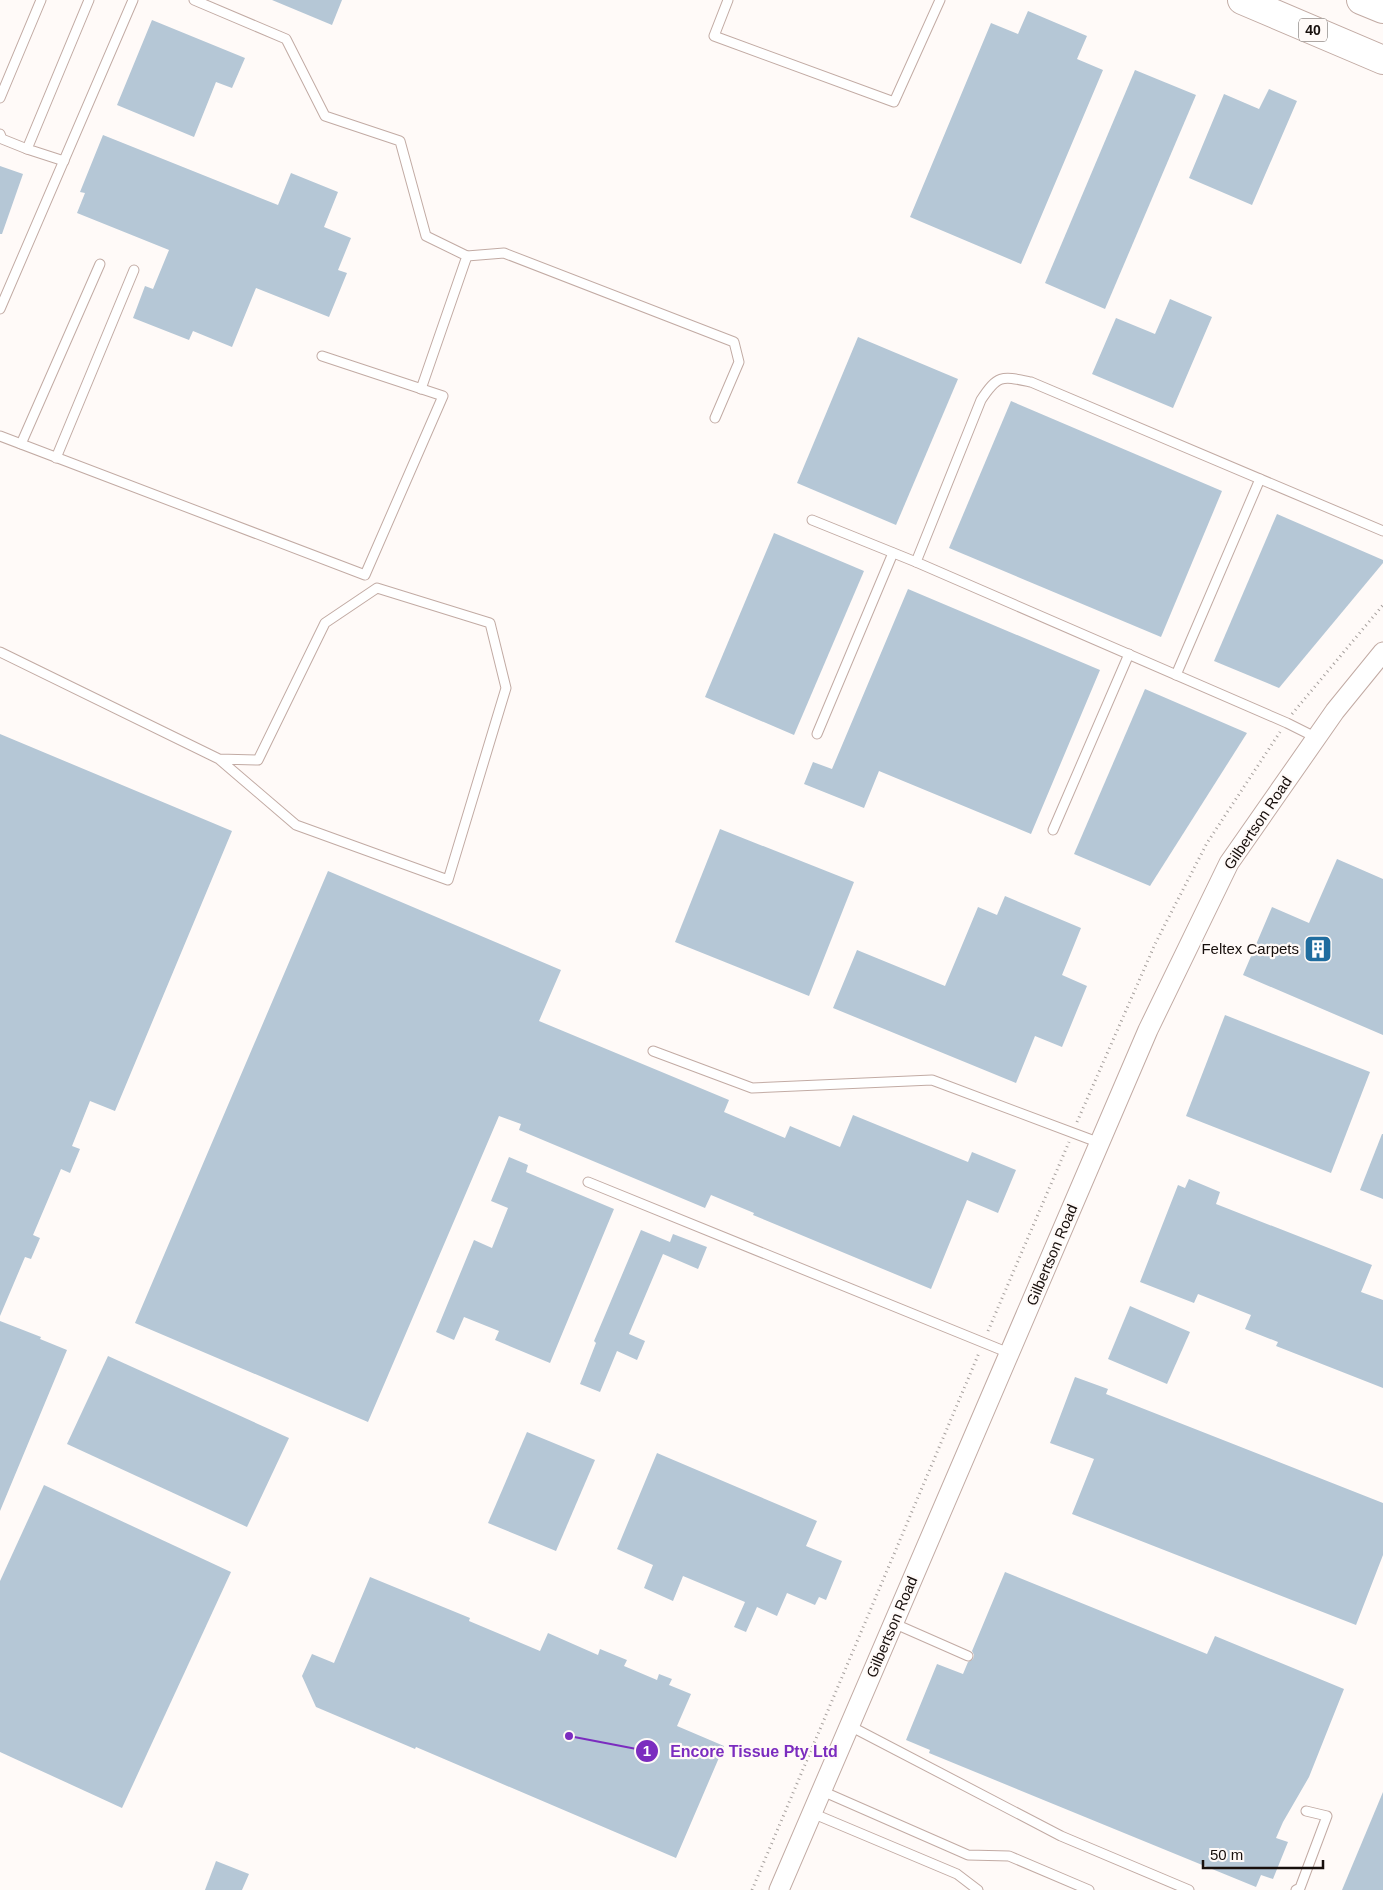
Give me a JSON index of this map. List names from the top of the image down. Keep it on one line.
{"streets":{"main road":["40"],"street":["Gilbertson Road"]},"places":{"building":["Feltex Carpets"],"other":["Encore Tissue Pty Ltd"]},"scale_bar":"50 m"}
